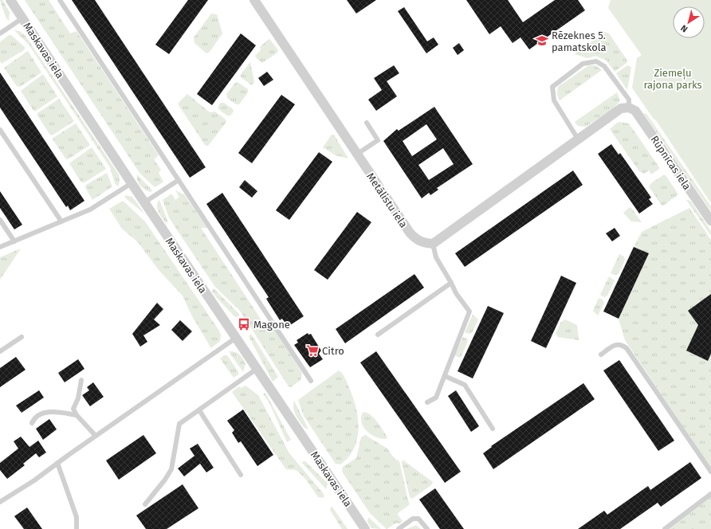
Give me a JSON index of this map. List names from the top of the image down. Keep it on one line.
{"streets":{"street":["Maskavas iela","Rūpnīcas iela","Metālistu iela"]},"parks":["Ziemeļu rajona parks"],"places":{"school or university":["Rēzeknes 5. pamatskola"],"bus stop":["Magone"],"supermarket":["Citro"]},"north":"bottom left"}
